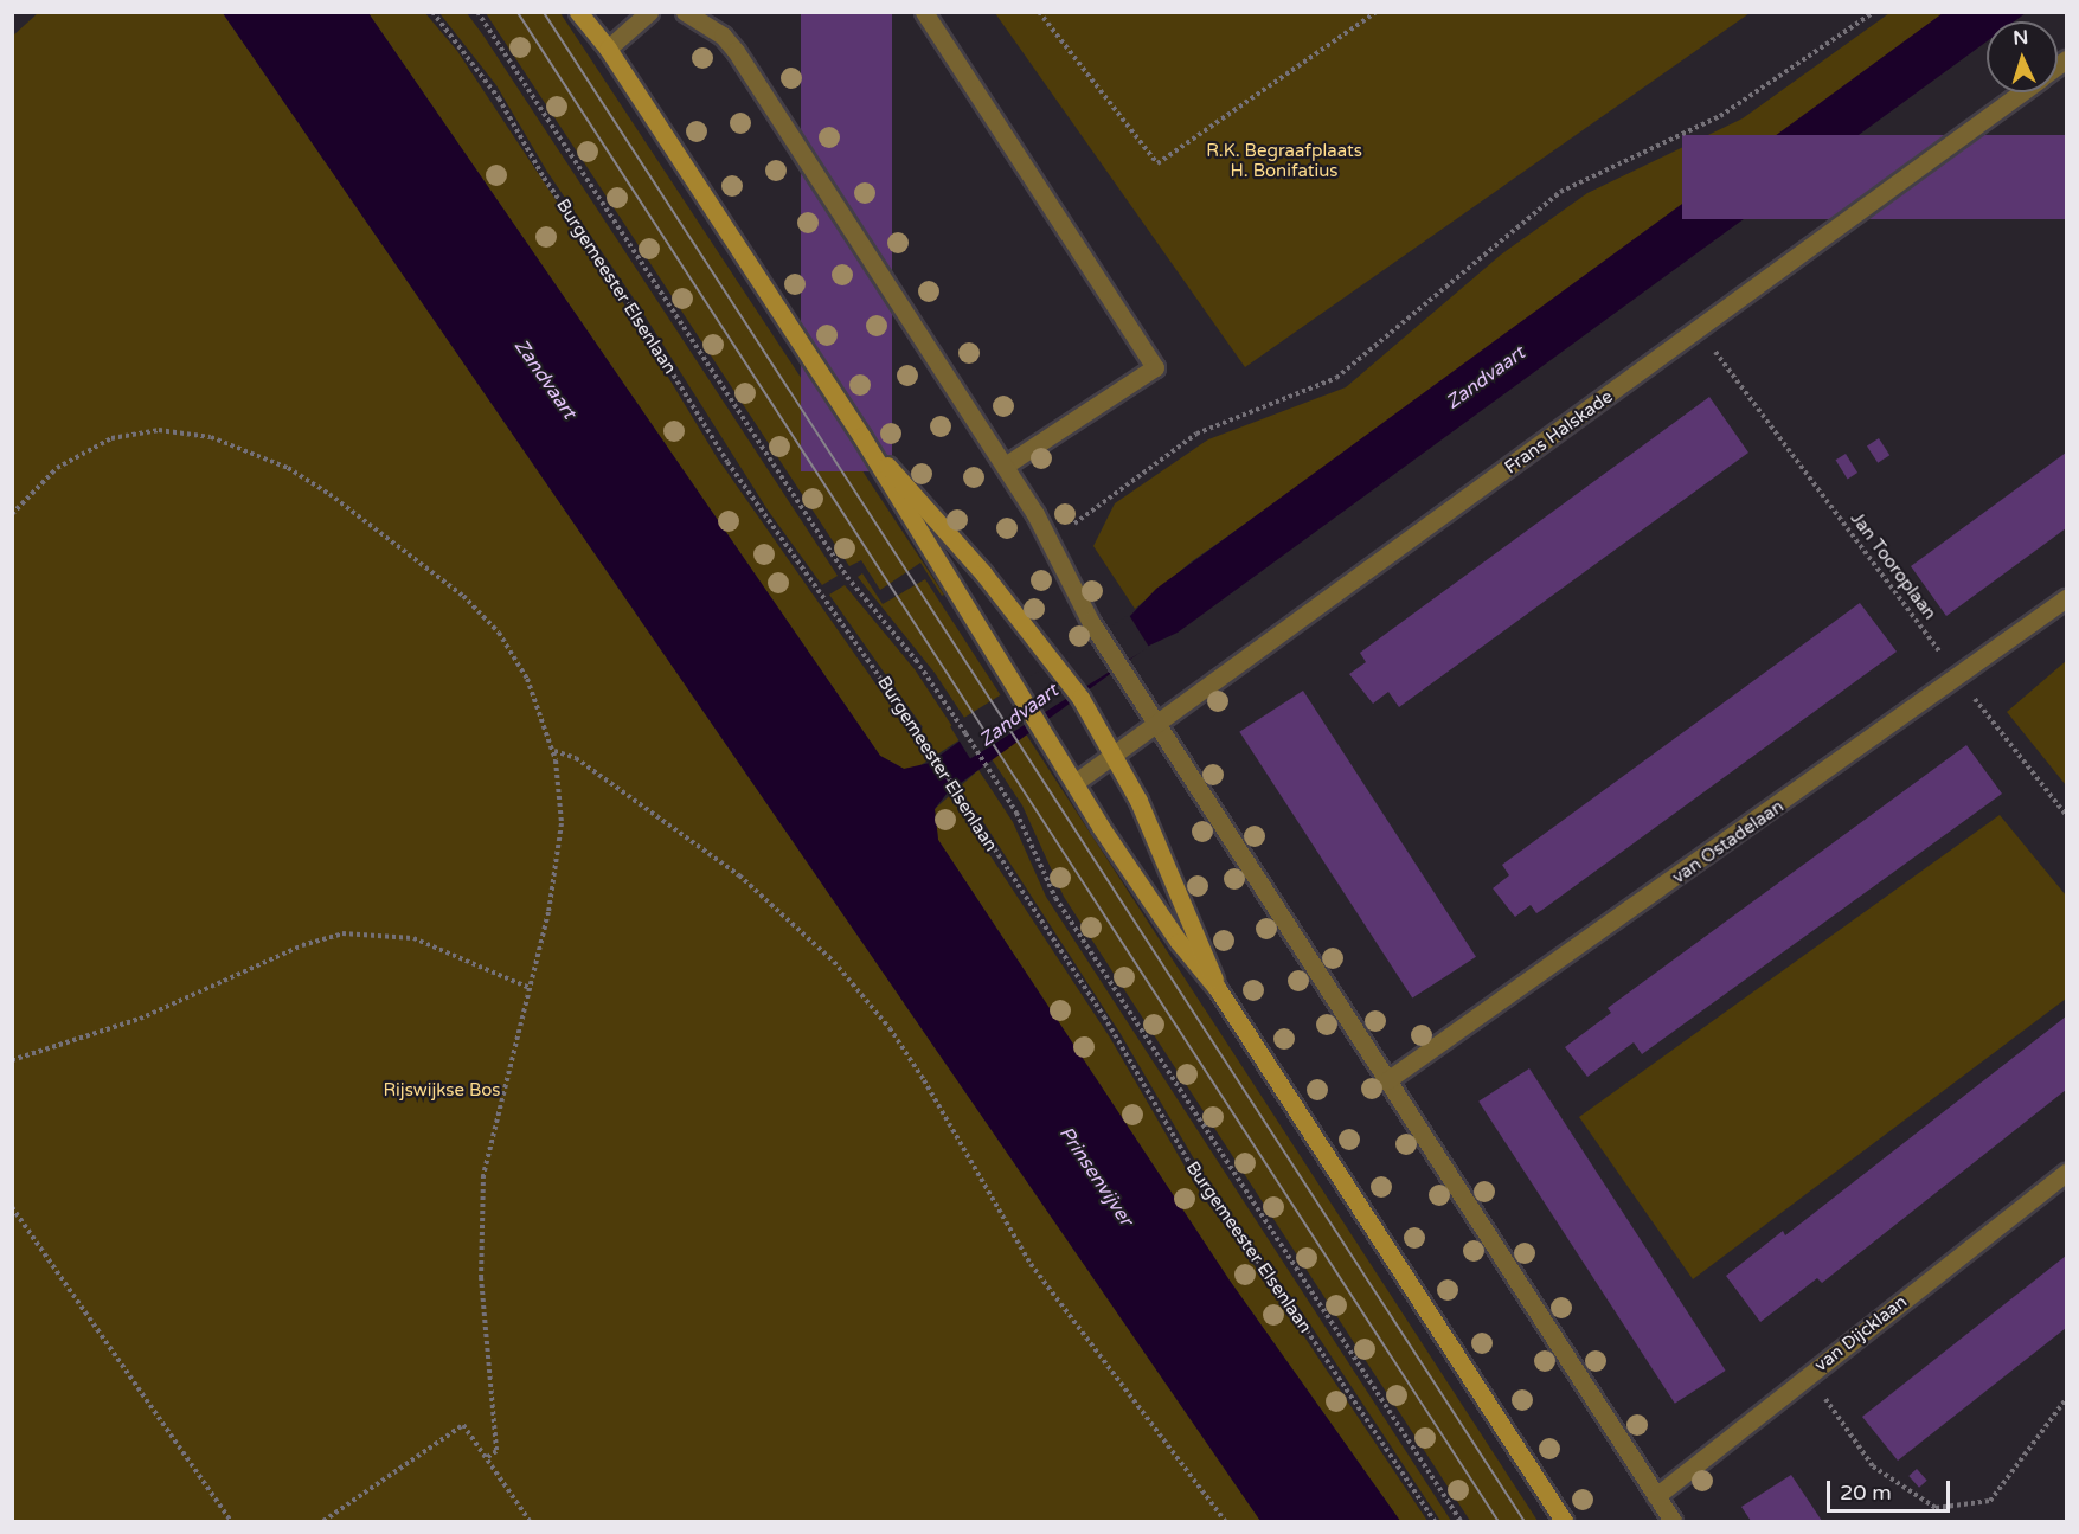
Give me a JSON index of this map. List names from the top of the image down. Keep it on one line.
{"streets":{"street":["Frans Halskade","van Ostadelaan","van Dijcklaan"],"path":["Burgemeester Elsenlaan","Jan Tooroplaan"]},"crossings":[["Frans Halskade","Jan Tooroplaan"],["Jan Tooroplaan","van Ostadelaan"]],"water":["Zandvaart","Prinsenvijver"],"parks":["R.K. Begraafplaats H. Bonifatius","Rijswijkse Bos"],"scale_bar":"20 m","north":"top"}
